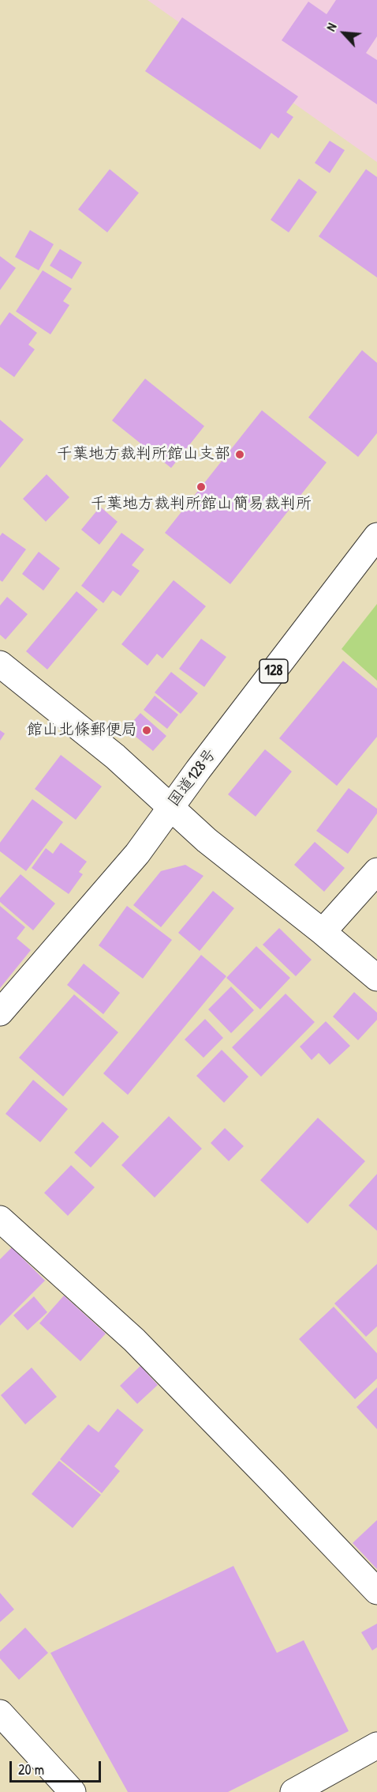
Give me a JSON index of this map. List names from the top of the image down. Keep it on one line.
{"streets":{"main road":["128","国道128号"]},"places":["千葉地方裁判所館山支部","千葉地方裁判所館山簡易裁判所","館山北條郵便局"],"scale_bar":"20 m","north":"top left"}
